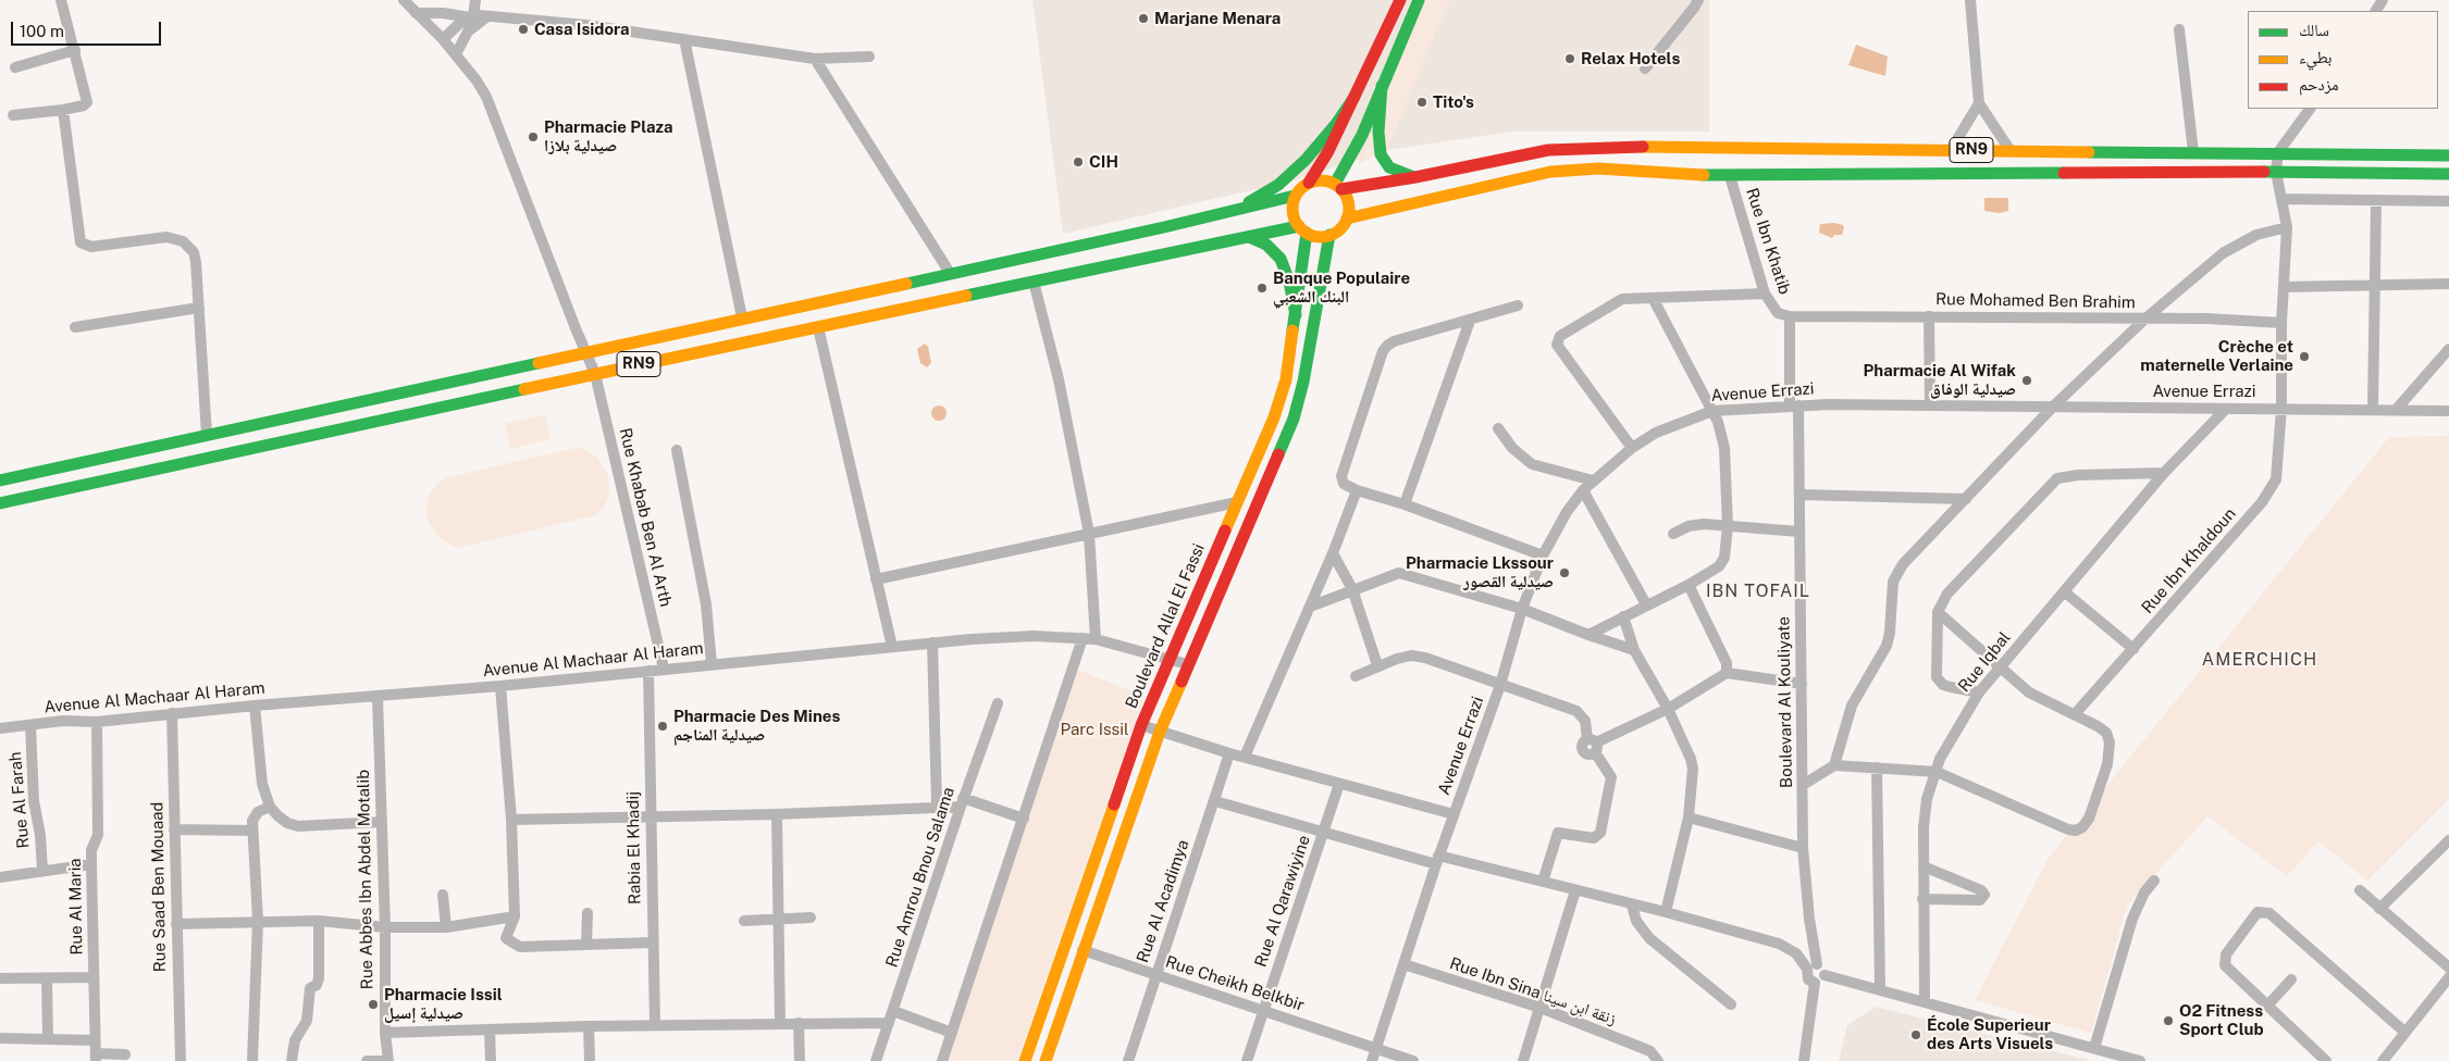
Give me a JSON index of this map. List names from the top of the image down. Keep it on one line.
{"streets":{"main road":["RN9","Boulevard Allal El Fassi"],"street":["Rue Ibn Khatib","Rue Mohamed Ben Brahim","Avenue Errazi","Rue Khabab Ben Al Arth","Rue Ibn Khaldoun","Avenue Al Machaar Al Haram","Rue Iqbal","Boulevard Al Kouliyate","Rue Al Farah","Rabia El Khadij","Rue Amrou Bnou Salama","Rue Abbes Ibn Abdel Motalib","Rue Saad Ben Mouaad","Rue Al Acadimya","Rue Al Qarawiyine","Rue Al Maria","Rue Cheikh Belkbir","Rue Ibn Sina زنقة ابن سينا"]},"crossings":[["RN9","Rue Ibn Khatib"],["RN9","Rue Khabab Ben Al Arth"],["RN9","Rue Ibn Khaldoun"],["RN9","Boulevard Allal El Fassi"],["Rue Ibn Khatib","Rue Mohamed Ben Brahim"],["Rue Ibn Khatib","Avenue Errazi"],["Rue Ibn Khatib","Boulevard Al Kouliyate"],["Rue Mohamed Ben Brahim","Rue Ibn Khaldoun"],["Avenue Errazi","Rue Ibn Khaldoun"],["Avenue Errazi","Rue Iqbal"],["Avenue Errazi","Boulevard Al Kouliyate"],["Avenue Errazi","Rue Cheikh Belkbir"],["Avenue Errazi","Rue Ibn Sina زنقة ابن سينا"],["Rue Khabab Ben Al Arth","Avenue Al Machaar Al Haram"],["Boulevard Allal El Fassi","Avenue Al Machaar Al Haram"],["Avenue Al Machaar Al Haram","Rue Al Farah"],["Avenue Al Machaar Al Haram","Rabia El Khadij"],["Avenue Al Machaar Al Haram","Rue Abbes Ibn Abdel Motalib"],["Avenue Al Machaar Al Haram","Rue Saad Ben Mouaad"],["Avenue Al Machaar Al Haram","Rue Al Maria"],["Rue Al Acadimya","Rue Cheikh Belkbir"],["Rue Al Qarawiyine","Rue Cheikh Belkbir"]],"districts":["IBN TOFAIL","AMERCHICH"],"parks":["Parc Issil"],"places":["Marjane Menara","Casa Isidora","Relax Hotels","Tito's","Pharmacie Plaza صيدلية بلازا","CIH","Banque Populaire البنك الشعبي","Crèche et maternelle Verlaine","Pharmacie Al Wifak صيدلية الوفاق","Pharmacie Lkssour صيدلية القصور","Pharmacie Des Mines صيدلية المناجم","Pharmacie Issil صيدلية إسيل","O2 Fitness Sport Club","École Superieur des Arts Visuels"],"legend":["سالك","بطيء","مزدحم"],"scale_bar":"100 m"}
